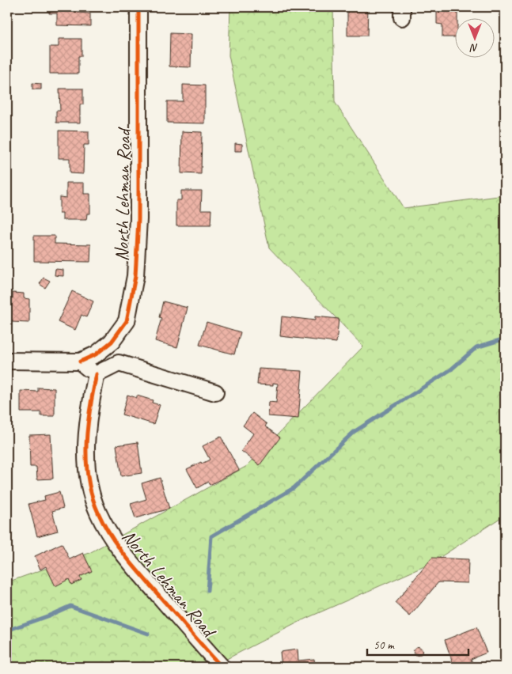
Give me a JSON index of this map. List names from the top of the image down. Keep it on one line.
{"streets":{"street":["North Lehman Road"]},"scale_bar":"50 m","north":"bottom"}
